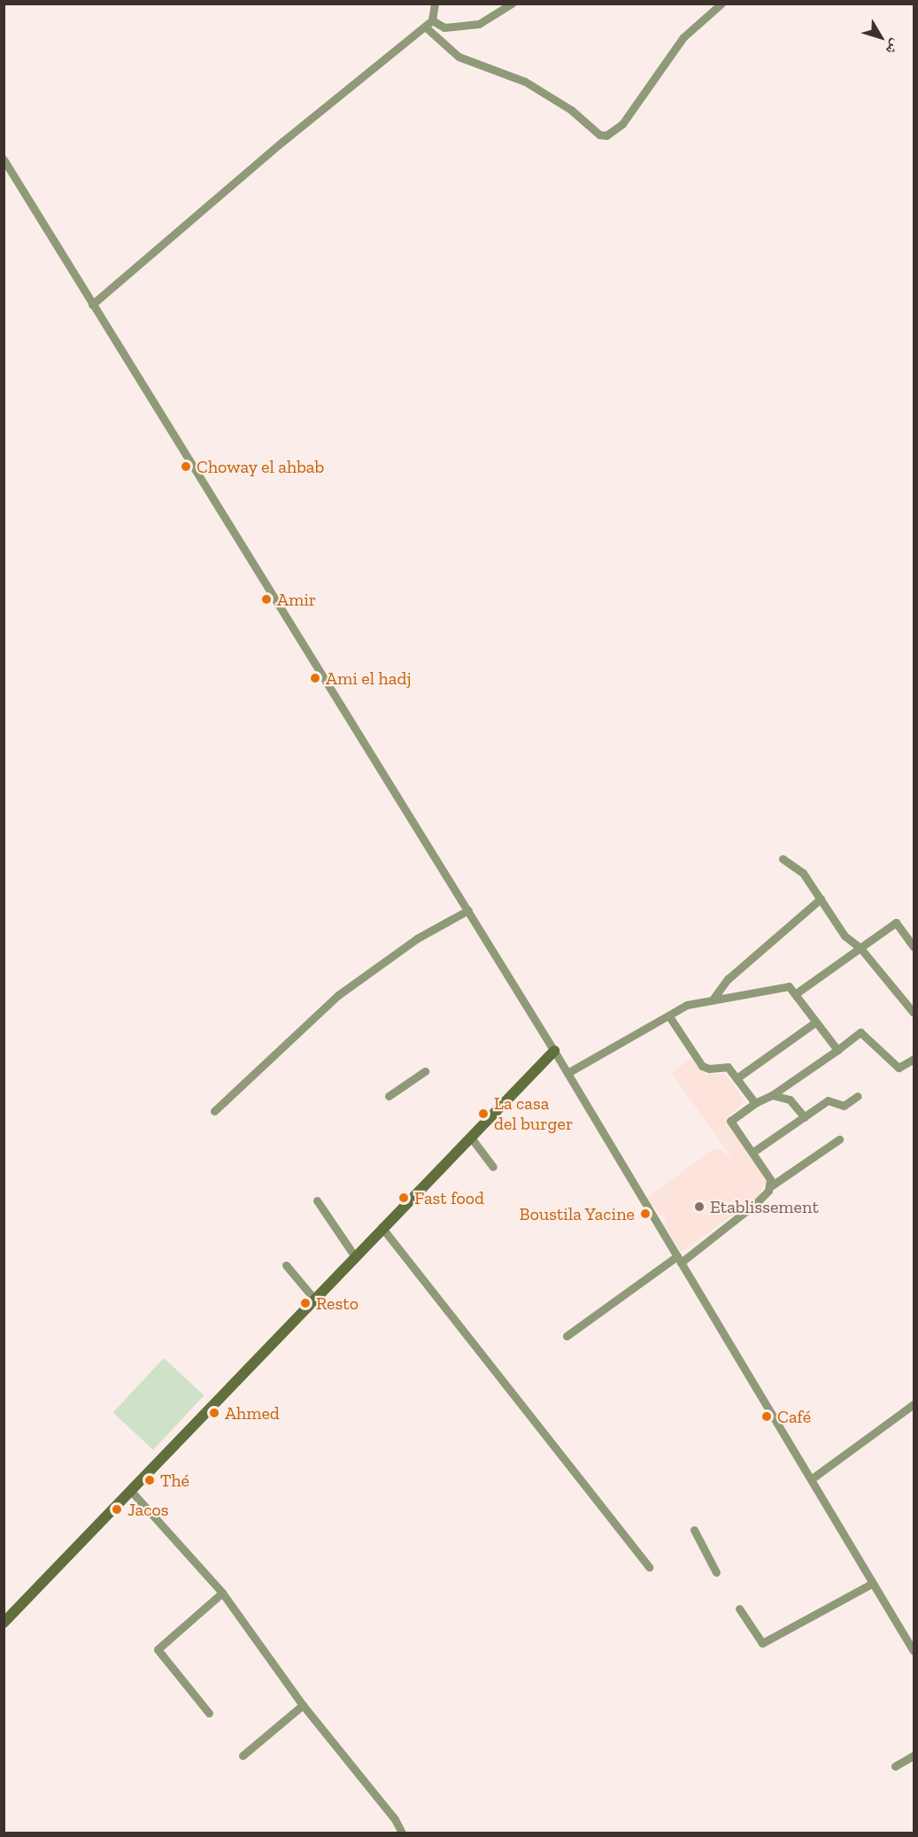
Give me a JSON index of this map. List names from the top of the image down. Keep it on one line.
{"places":["Choway el ahbab","Amir","Ami el hadj","La casa del burger","Fast food","Etablissement","Boustila Yacine","Resto","Ahmed","Café","Thé","Jacos"],"north":"bottom right"}
